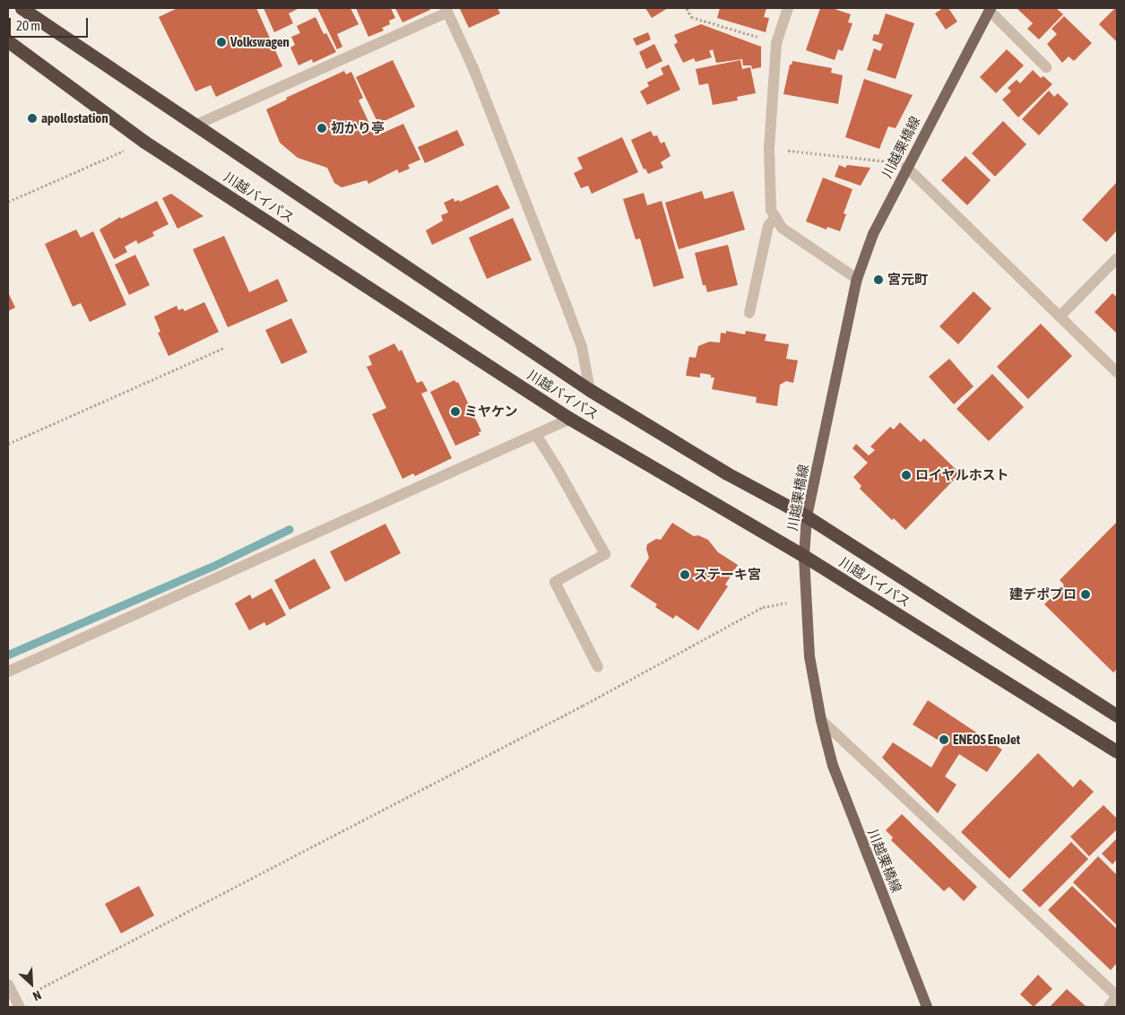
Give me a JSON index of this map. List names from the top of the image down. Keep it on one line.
{"streets":{"highway":["川越バイパス"],"main road":["川越栗橋線"]},"crossings":[["川越栗橋線","川越バイパス"]],"places":["Volkswagen","apollostation","初かり亭","宮元町","ミヤケン","ロイヤルホスト","ステーキ宮","建デポプロ","ENEOS EneJet"],"scale_bar":"20 m","north":"bottom right"}
